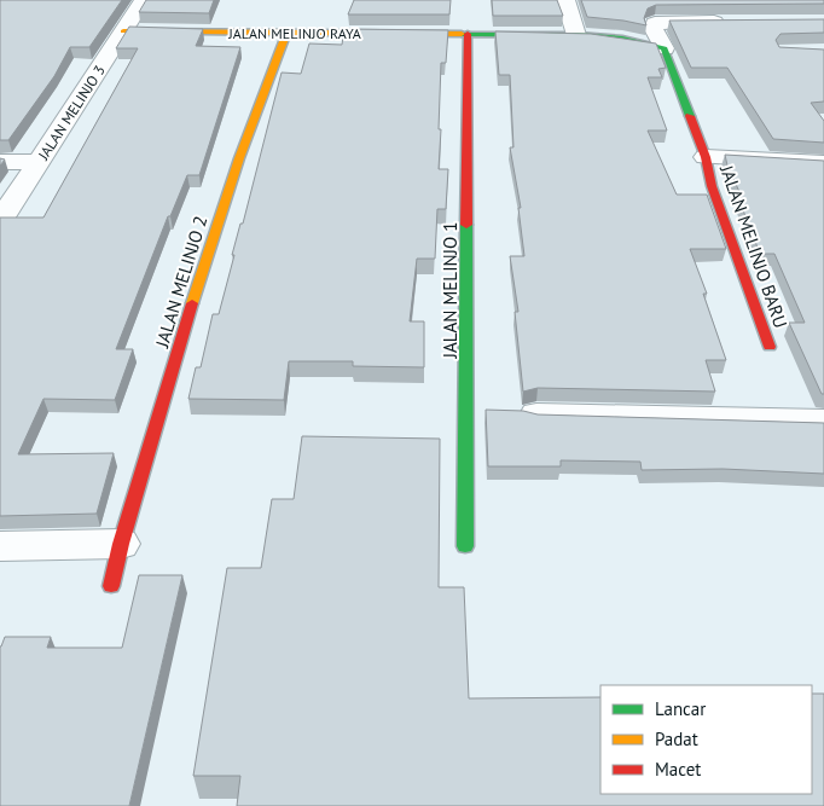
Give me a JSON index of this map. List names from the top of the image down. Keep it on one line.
{"streets":{"street":["JALAN MELINJO RAYA","JALAN MELINJO 3","JALAN MELINJO BARU","JALAN MELINJO 2","JALAN MELINJO 1"]},"crossings":[["JALAN MELINJO RAYA","JALAN MELINJO 3"],["JALAN MELINJO RAYA","JALAN MELINJO 2"],["JALAN MELINJO RAYA","JALAN MELINJO 1"]],"legend":["Lancar","Padat","Macet"]}
